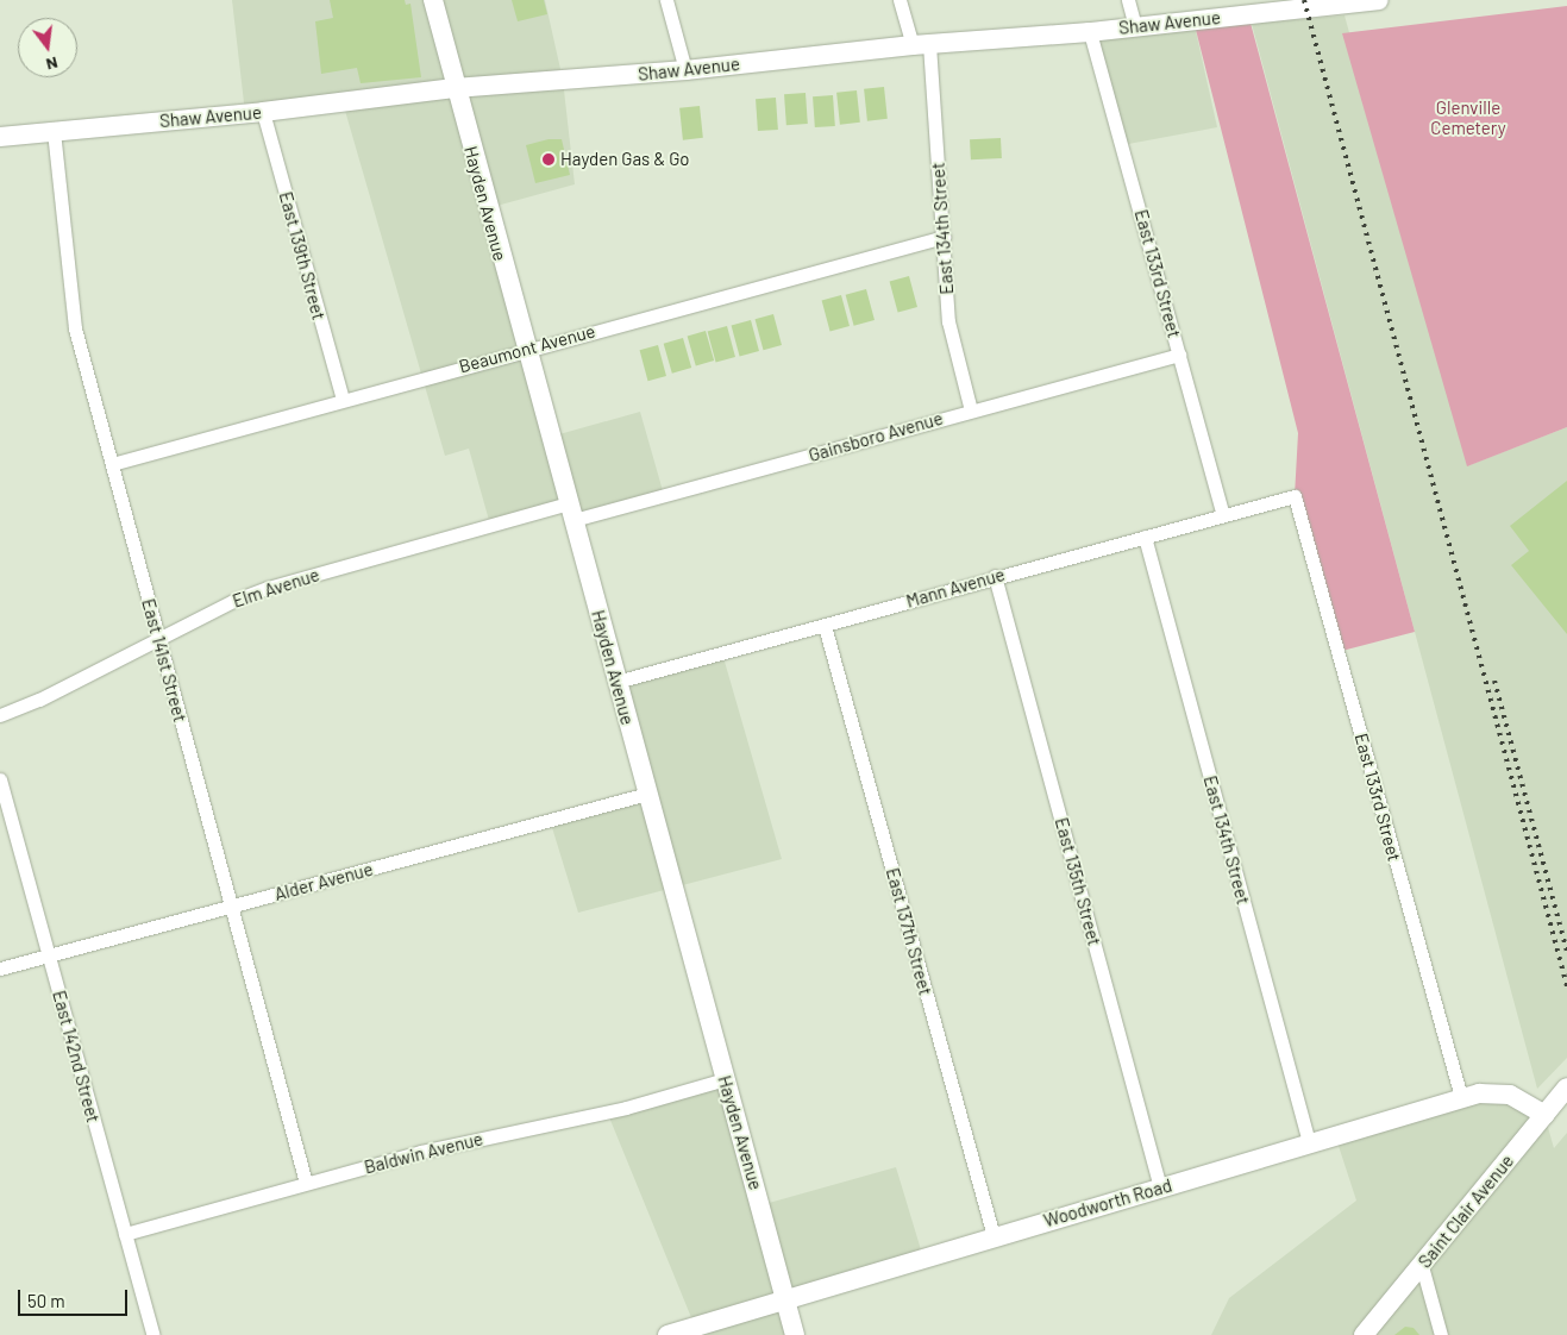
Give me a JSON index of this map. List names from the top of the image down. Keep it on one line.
{"streets":{"street":["Shaw Avenue","Hayden Avenue","East 134th Street","East 139th Street","East 133rd Street","Beaumont Avenue","Gainsboro Avenue","Elm Avenue","Mann Avenue","East 141st Street","Alder Avenue","East 135th Street","East 137th Street","East 142nd Street","Baldwin Avenue","Woodworth Road","Saint Clair Avenue"]},"crossings":[["Shaw Avenue","Hayden Avenue"],["Shaw Avenue","East 134th Street"],["Shaw Avenue","East 139th Street"],["Shaw Avenue","East 133rd Street"],["Shaw Avenue","East 141st Street"],["Hayden Avenue","Beaumont Avenue"],["Hayden Avenue","Gainsboro Avenue"],["Hayden Avenue","Elm Avenue"],["Hayden Avenue","Mann Avenue"],["Hayden Avenue","Alder Avenue"],["Hayden Avenue","Baldwin Avenue"],["Hayden Avenue","Woodworth Road"],["East 134th Street","Beaumont Avenue"],["East 134th Street","Gainsboro Avenue"],["East 134th Street","Mann Avenue"],["East 134th Street","Woodworth Road"],["East 139th Street","Beaumont Avenue"],["East 133rd Street","Gainsboro Avenue"],["East 133rd Street","Mann Avenue"],["East 133rd Street","Woodworth Road"],["Beaumont Avenue","East 141st Street"],["Gainsboro Avenue","Elm Avenue"],["Elm Avenue","East 141st Street"],["Mann Avenue","East 135th Street"],["Mann Avenue","East 137th Street"],["East 141st Street","Alder Avenue"],["East 141st Street","Baldwin Avenue"],["Alder Avenue","East 142nd Street"],["East 135th Street","Woodworth Road"],["East 137th Street","Woodworth Road"],["East 142nd Street","Baldwin Avenue"],["Woodworth Road","Saint Clair Avenue"]],"parks":["Glenville Cemetery"],"places":["Hayden Gas & Go"],"scale_bar":"50 m","north":"bottom"}
